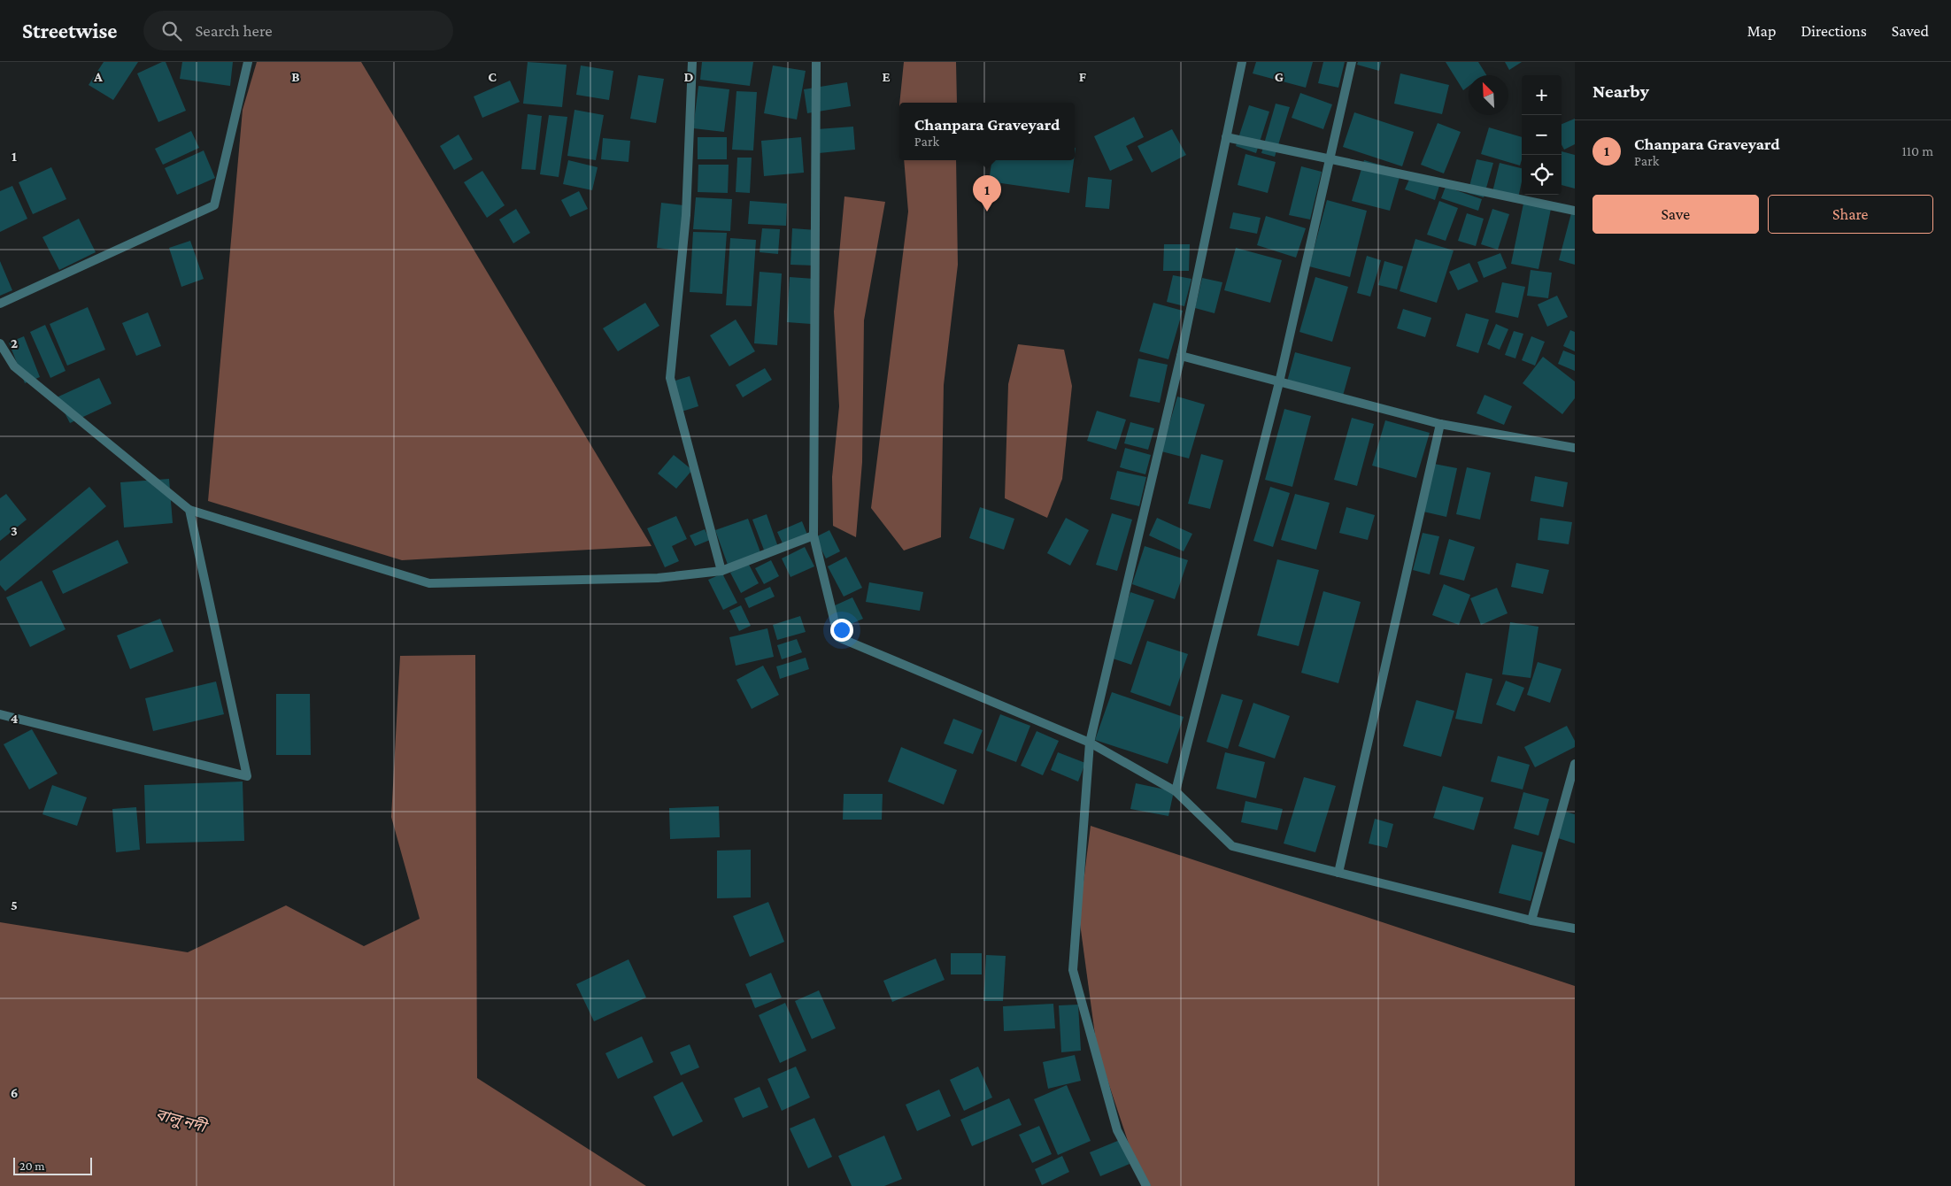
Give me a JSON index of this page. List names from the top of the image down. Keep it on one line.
{"water":["বালু নদী"],"scale_bar":"20 m","north":"top left","page":{"header":"Streetwise","search":"Search here","nav":["Map","Directions","Saved"],"heading":"Nearby","map_buttons":["+","−"],"popup":["Chanpara Graveyard","Park"],"list":[{"mark":"1","name":"Chanpara Graveyard","note":"Park","value":"110 m"}],"pins":"1","buttons":["Save","Share"],"scale":"20 m"},"grid":{"columns":["A","B","C","D","E","F","G"],"rows":["1","2","3","4","5","6"]}}
